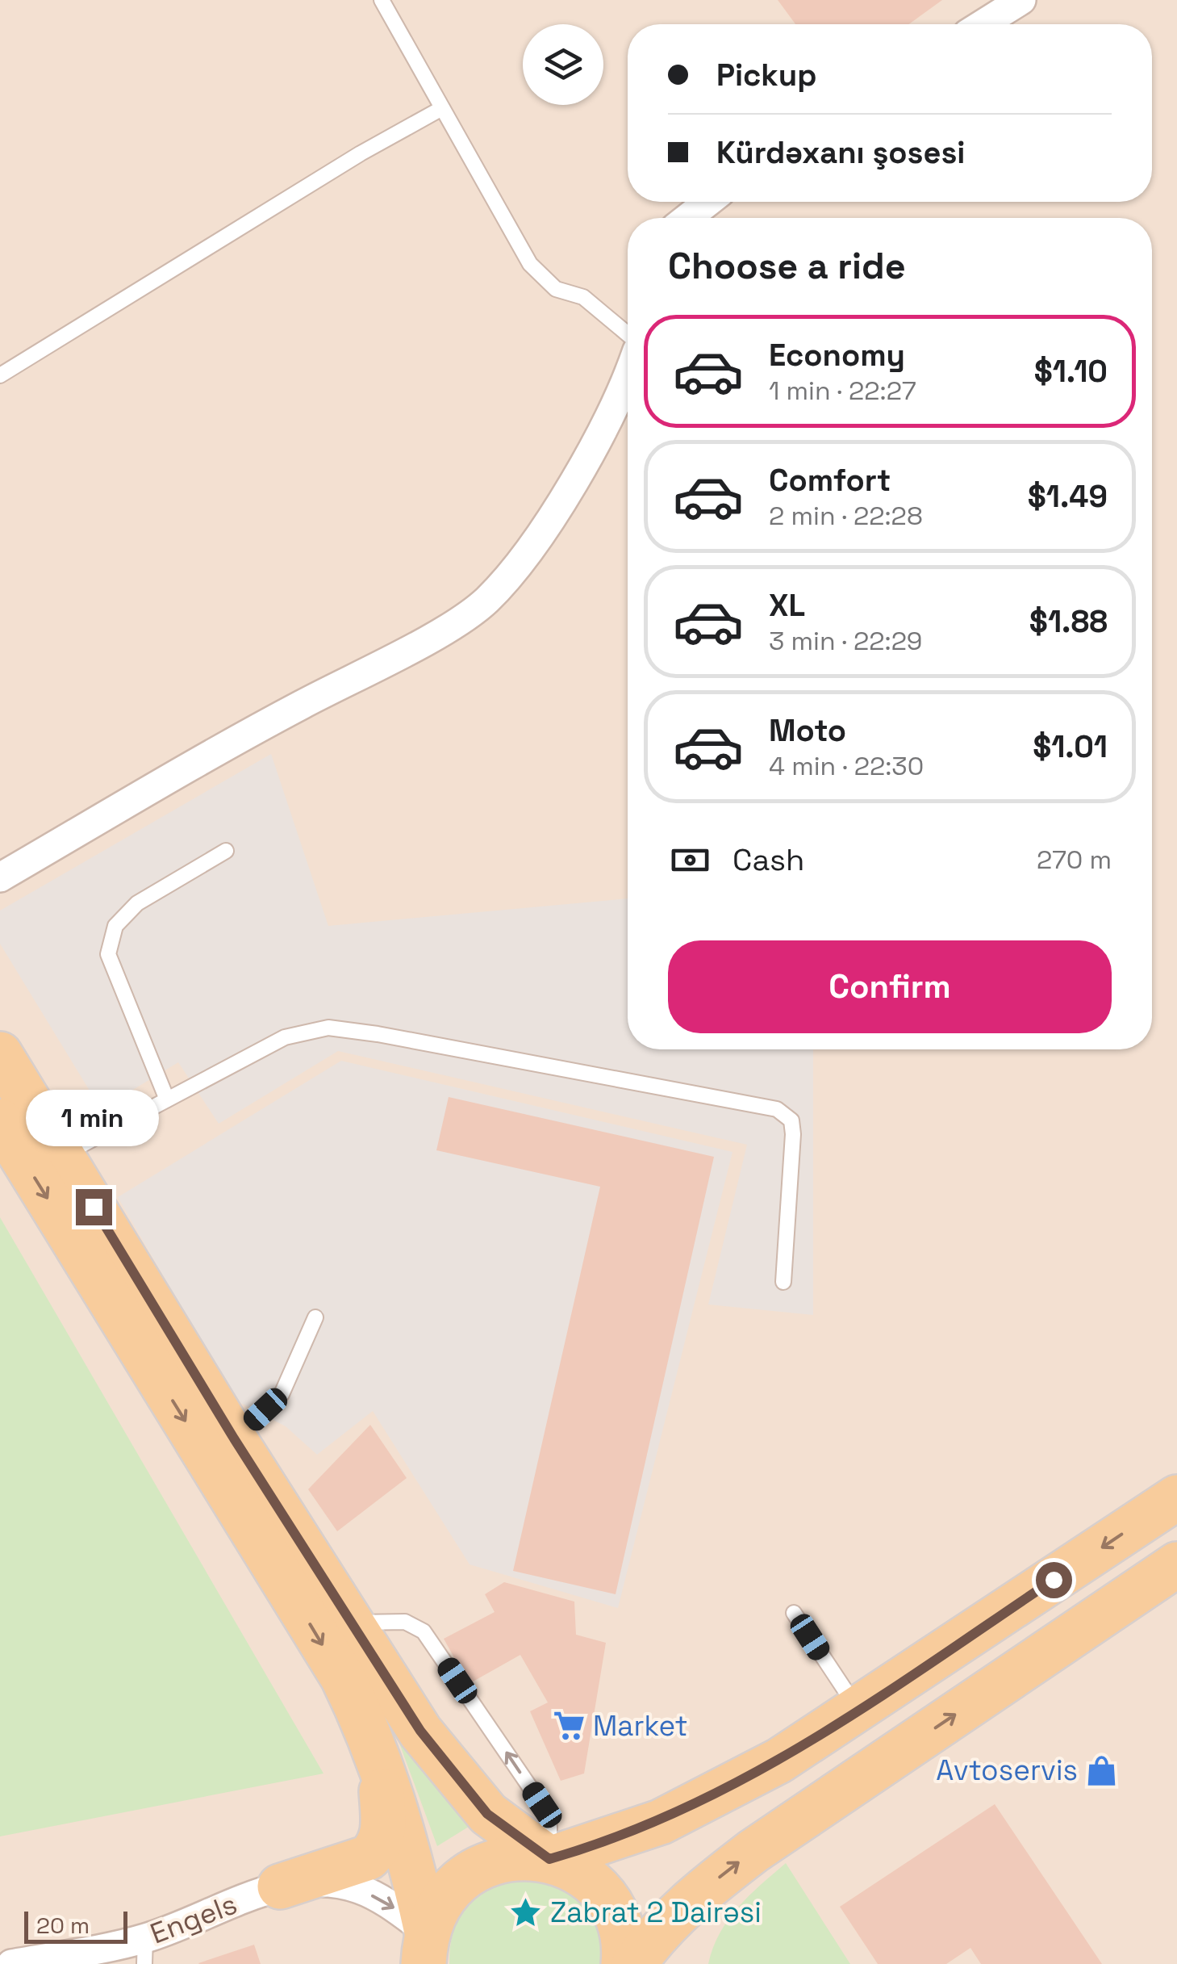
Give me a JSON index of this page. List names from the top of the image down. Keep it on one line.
{"streets":{"street":["Engels"]},"places":{"supermarket":["Market"],"shop":["Avtoservis"],"place":["Zabrat 2 Dairəsi"]},"scale_bar":"20 m","page":{"banner":["Pickup","Kürdəxanı şosesi"],"heading":"Choose a ride","list":[{"name":"Economy","note":"1 min · 22:27","value":"$1.10"},{"name":"Comfort","note":"2 min · 22:28","value":"$1.49"},{"name":"XL","note":"3 min · 22:29","value":"$1.88"},{"name":"Moto","note":"4 min · 22:30","value":"$1.01"}],"pay":["Cash","270 m"],"buttons":"Confirm","bubble":"1 min","scale":"20 m"}}
